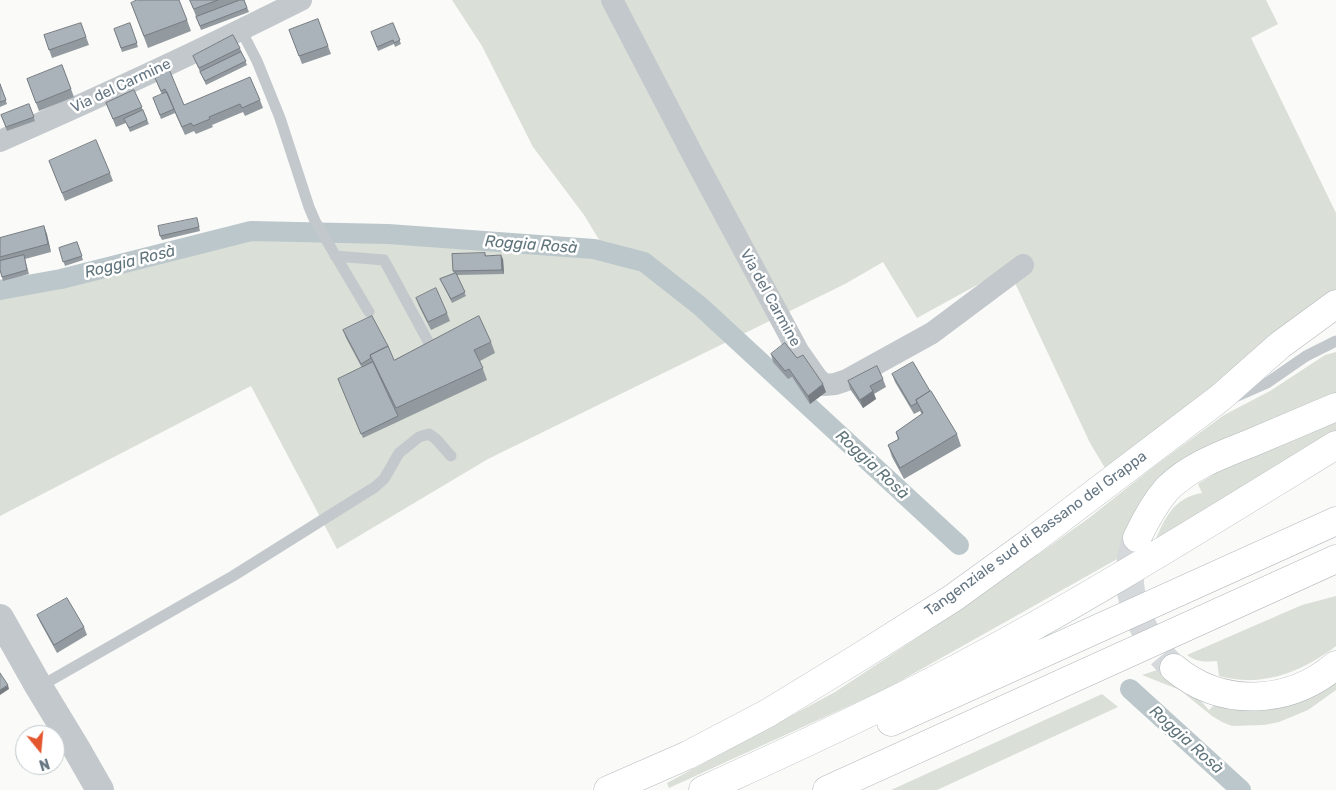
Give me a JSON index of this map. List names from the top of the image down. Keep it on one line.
{"streets":{"main road":["Tangenziale sud di Bassano del Grappa"],"street":["Via del Carmine"]},"water":["Roggia Rosà"],"north":"bottom"}
